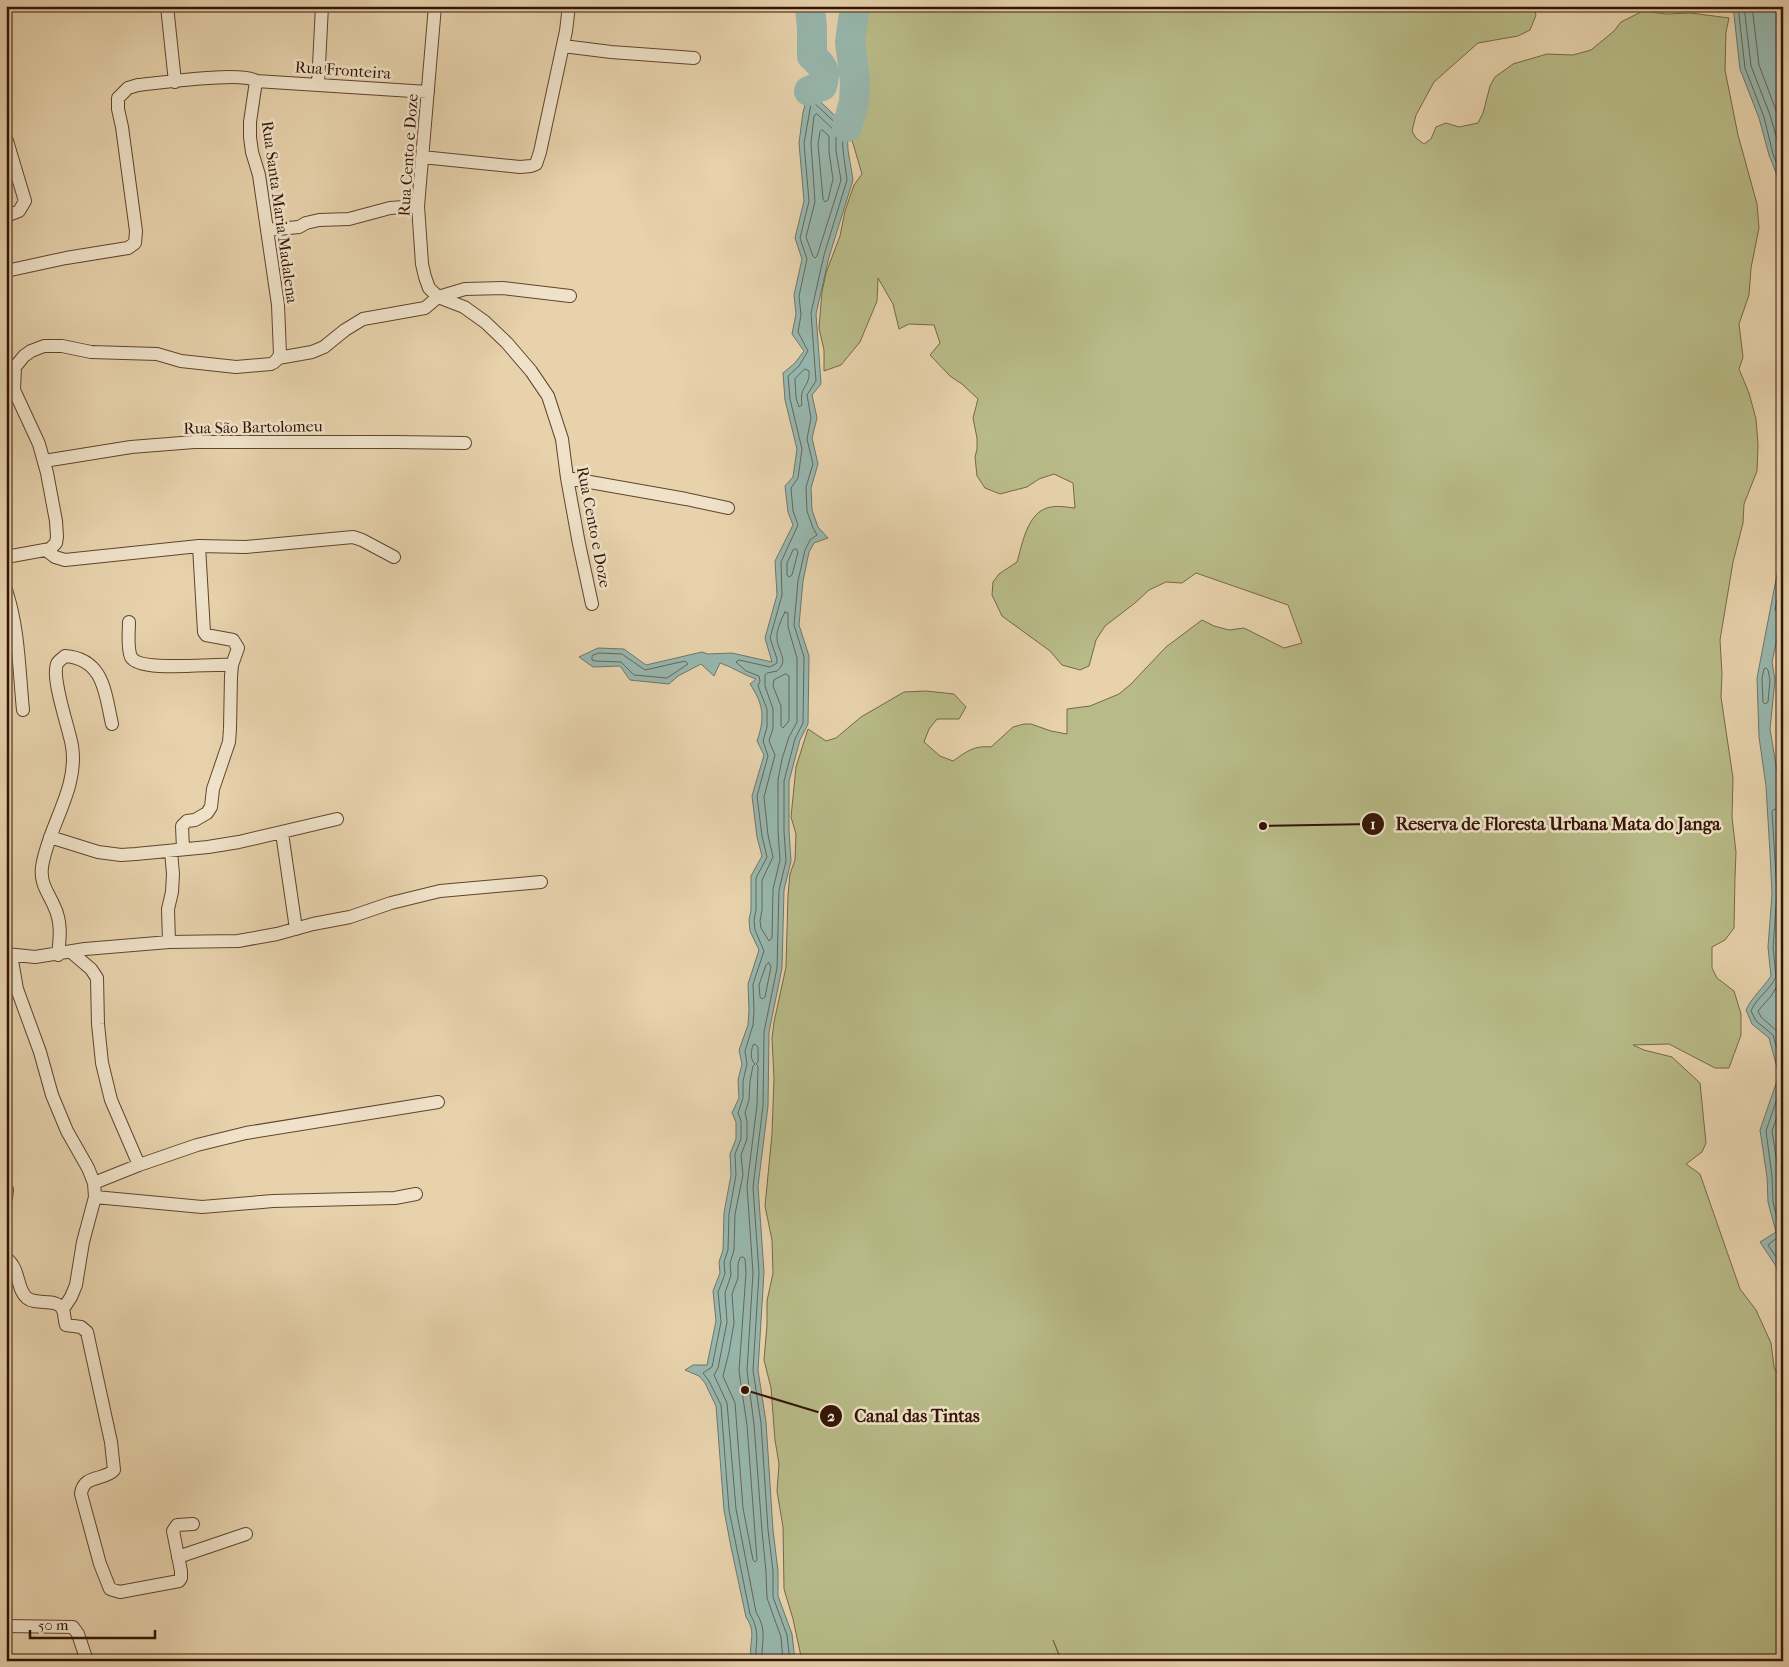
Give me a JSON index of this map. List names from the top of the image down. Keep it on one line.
{"streets":{"street":["Rua Fronteira","Rua Cento e Doze","Rua Santa Maria Madalena","Rua São Bartolomeu"]},"crossings":[["Rua Fronteira","Rua Cento e Doze"],["Rua Fronteira","Rua Santa Maria Madalena"]],"places":["Reserva de Floresta Urbana Mata do Janga","Canal das Tintas"],"scale_bar":"50 m"}
